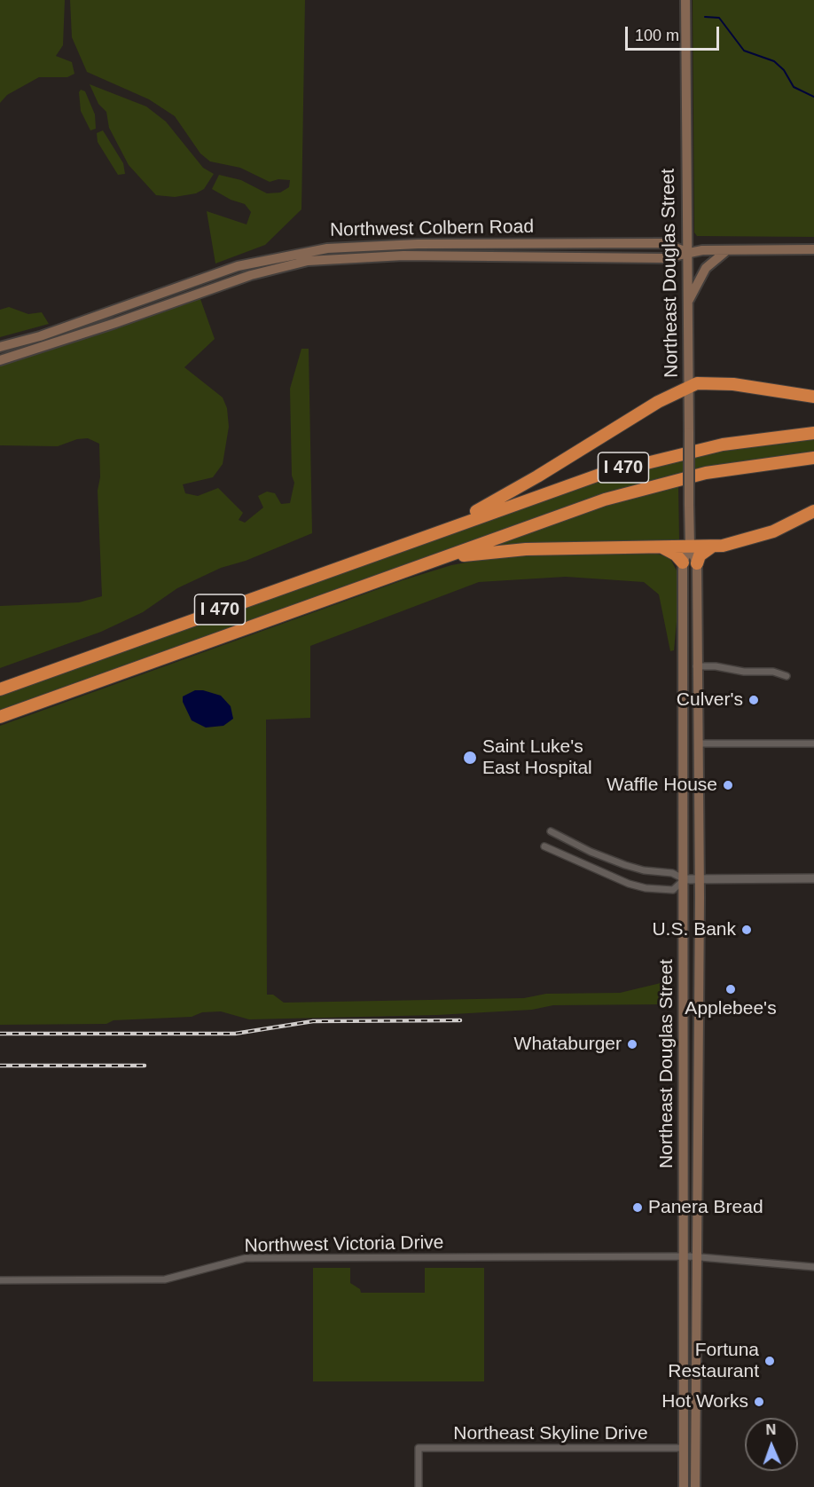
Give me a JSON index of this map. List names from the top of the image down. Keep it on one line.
{"streets":{"highway":["I 470"],"main road":["Northwest Colbern Road","Northeast Douglas Street"],"street":["Northwest Victoria Drive","Northeast Skyline Drive"]},"crossings":[["Northwest Colbern Road","Northeast Douglas Street"],["Northeast Douglas Street","Northwest Victoria Drive"],["Northeast Douglas Street","Northeast Skyline Drive"]],"places":["Culver's","Saint Luke's East Hospital","Waffle House","U.S. Bank","Applebee's","Whataburger","Panera Bread","Fortuna Restaurant","Hot Works"],"scale_bar":"100 m","north":"top"}
